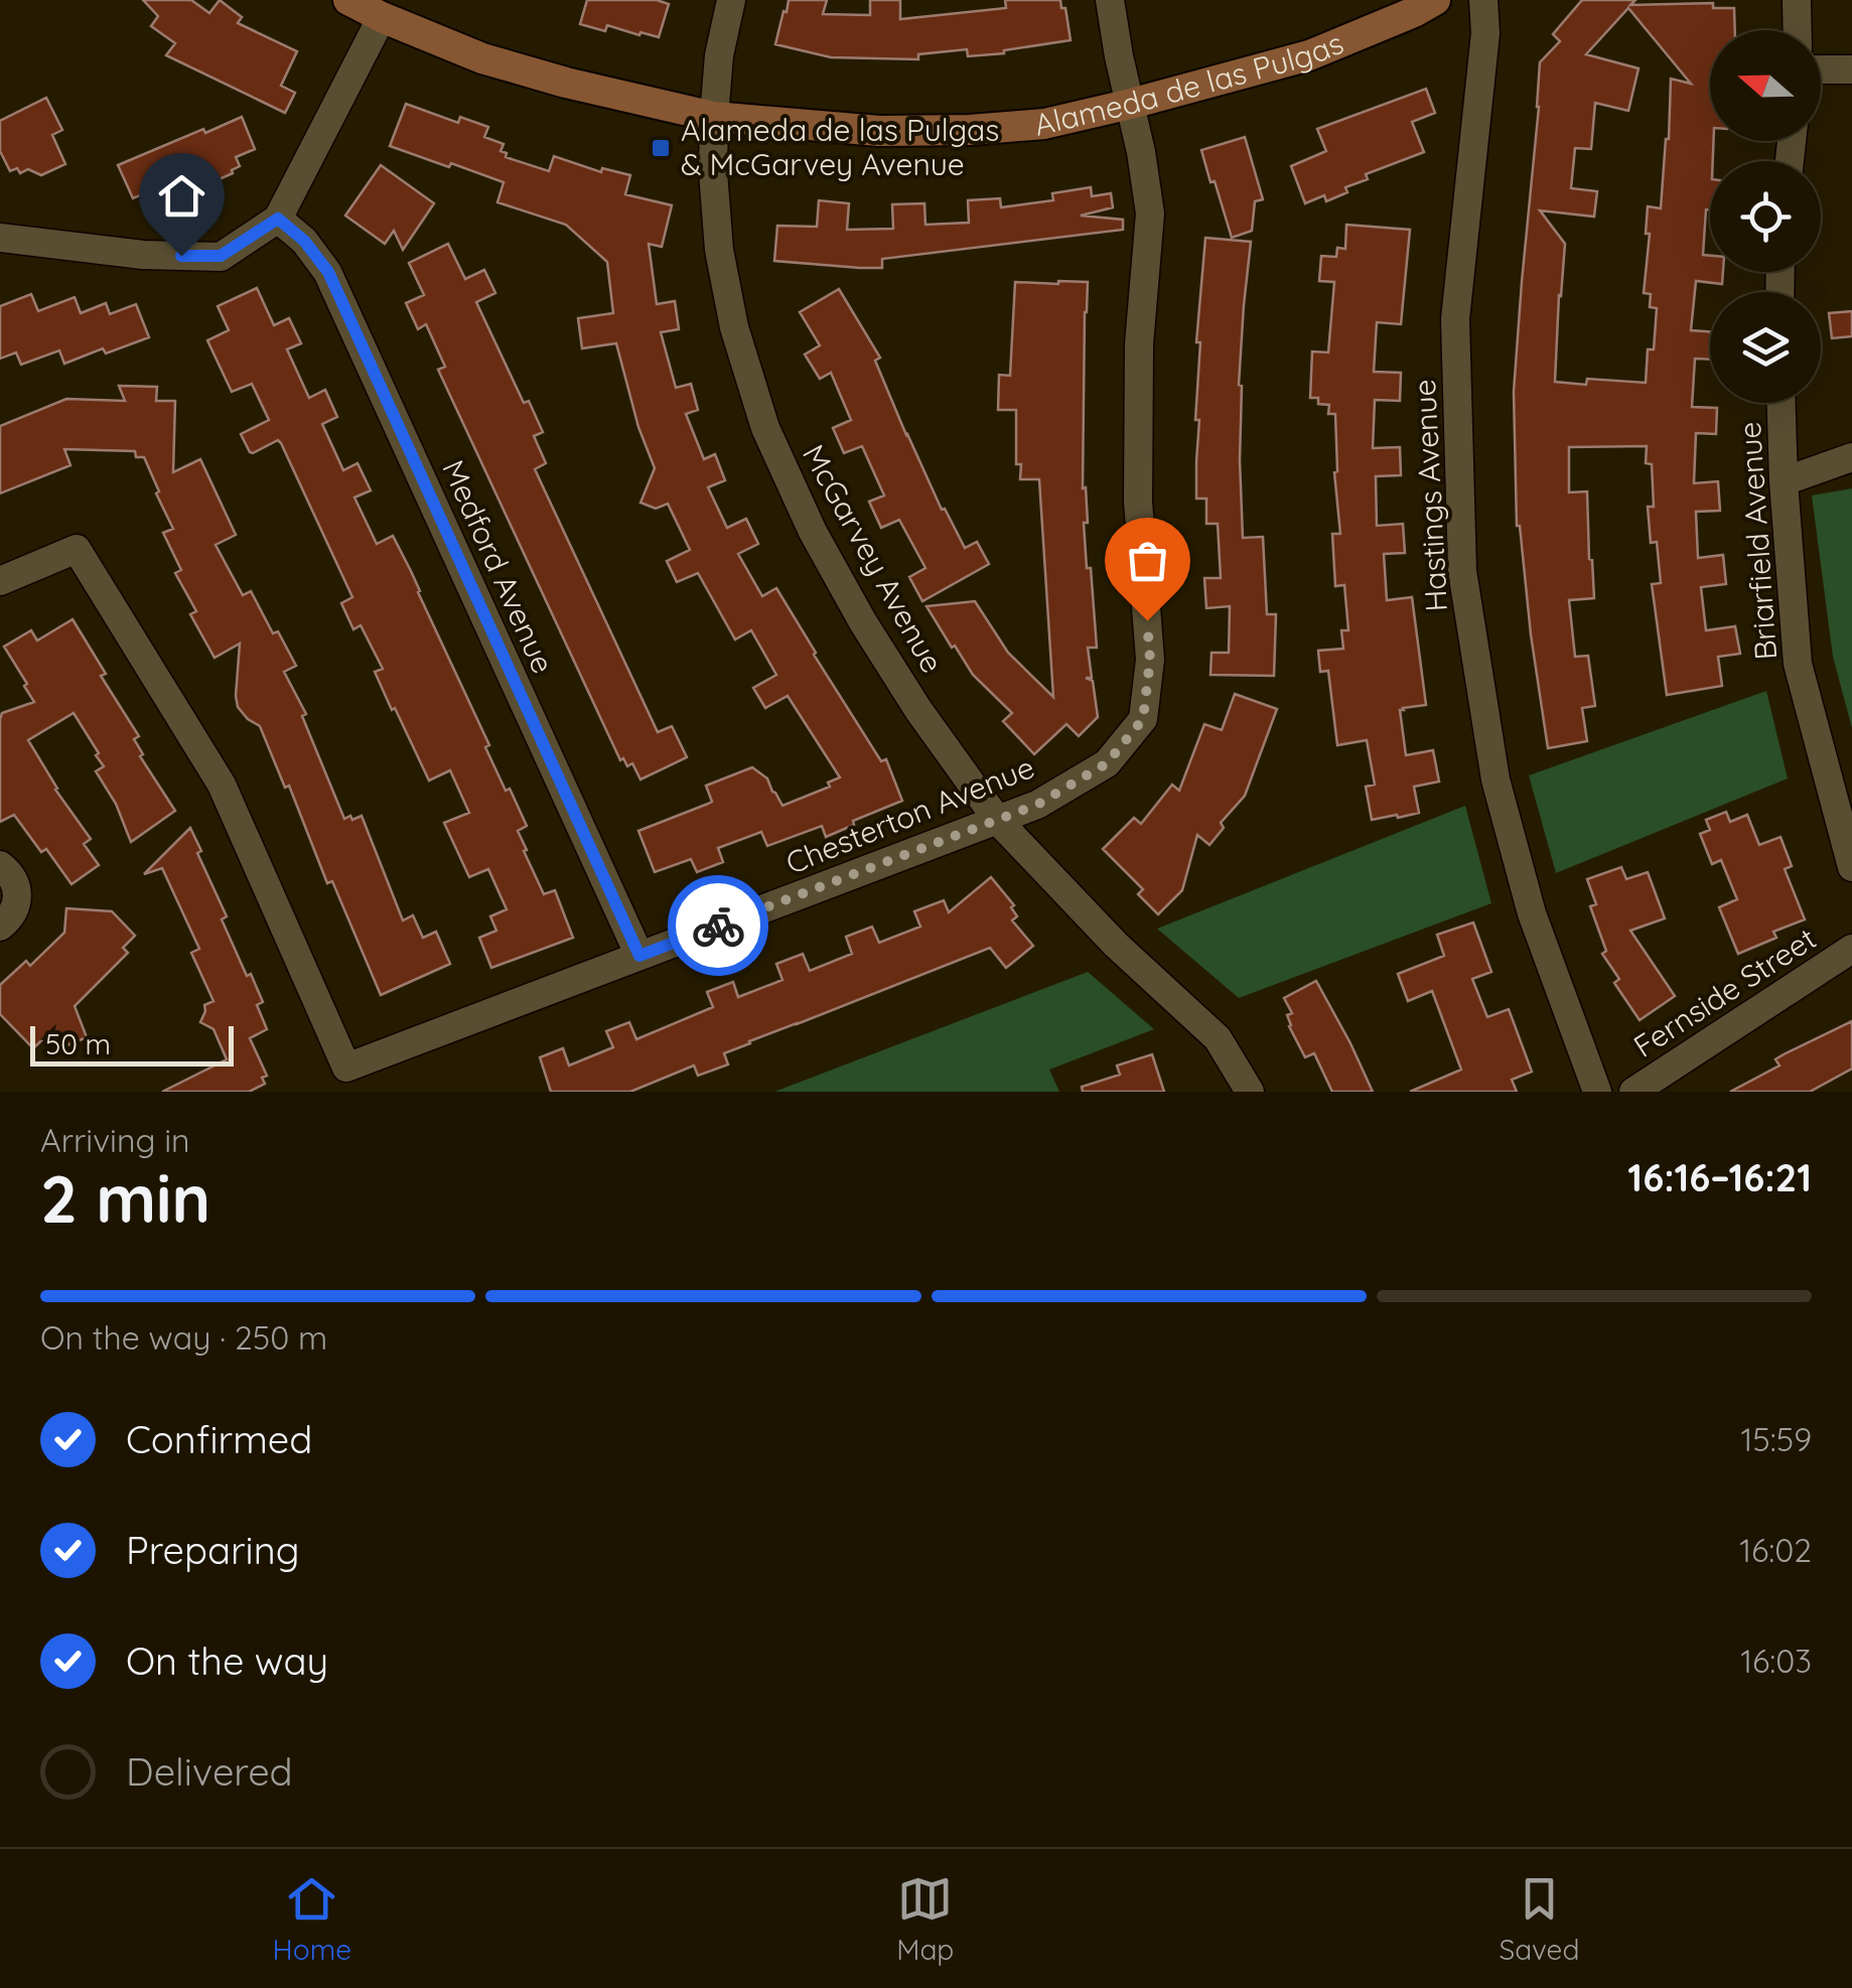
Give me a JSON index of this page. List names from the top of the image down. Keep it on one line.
{"streets":{"main road":["Alameda de las Pulgas"],"street":["Hastings Avenue","Briarfield Avenue","McGarvey Avenue","Medford Avenue","Chesterton Avenue","Fernside Street"]},"crossings":[["Alameda de las Pulgas","McGarvey Avenue"],["Alameda de las Pulgas","Chesterton Avenue"],["McGarvey Avenue","Chesterton Avenue"],["Medford Avenue","Chesterton Avenue"]],"places":{"transit":["Alameda de las Pulgas & McGarvey Avenue"]},"scale_bar":"50 m","north":"left","page":{"scale":"50 m","heading":["2 min","Arriving in","16:16–16:21"],"bar":"On the way · 250 m","list":[["Confirmed","15:59"],["Preparing","16:02"],["On the way","16:03"],"Delivered"],"tabs":["Home","Map","Saved"]}}
